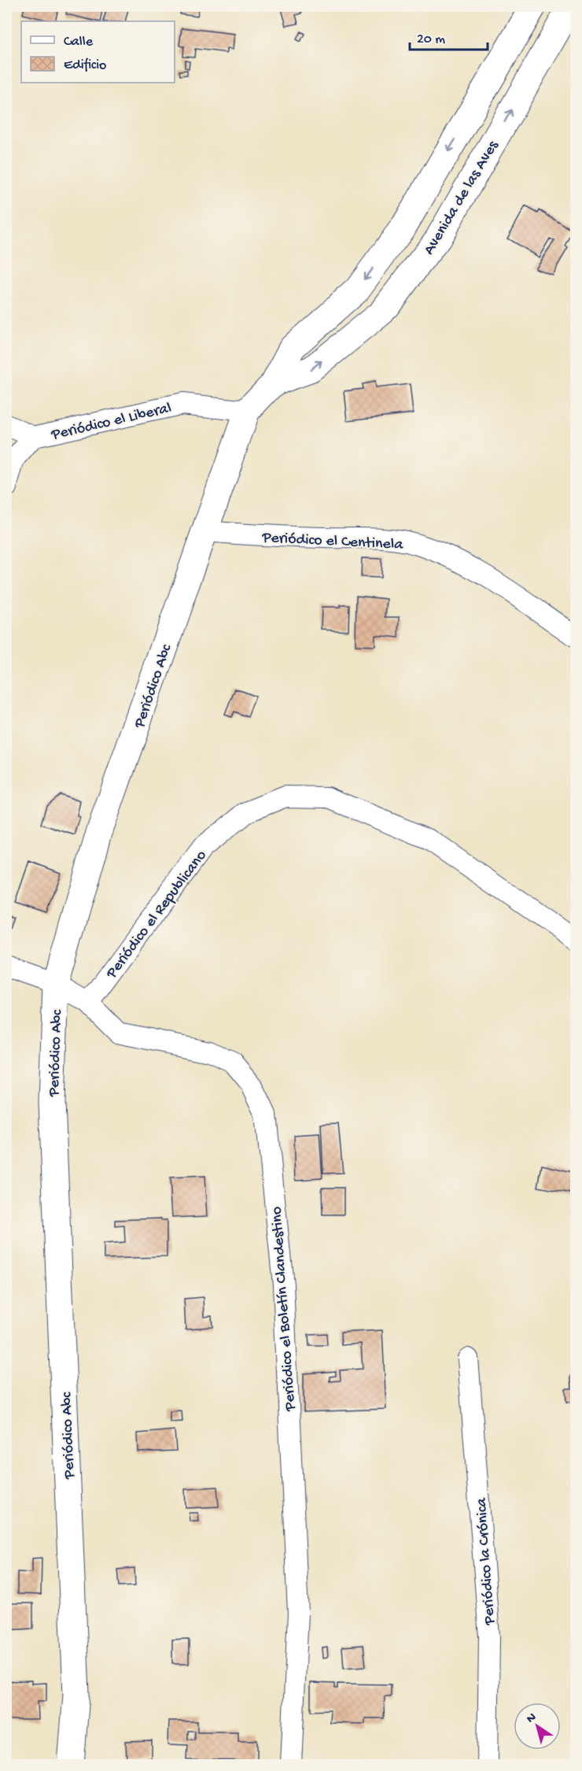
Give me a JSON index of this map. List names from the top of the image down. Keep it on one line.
{"streets":{"street":["Avenida de las Aves","Periódico el Liberal","Periódico el Centinela","Periódico Abc","Periódico el Republicano","Periódico el Boletín Clandestino","Periódico la Crónica"]},"crossings":[["Avenida de las Aves","Periódico Abc"],["Periódico el Liberal","Periódico Abc"],["Periódico el Centinela","Periódico Abc"],["Periódico Abc","Periódico el Boletín Clandestino"],["Periódico el Republicano","Periódico el Boletín Clandestino"]],"legend":["Calle","Edificio"],"scale_bar":"20 m","north":"top left"}
